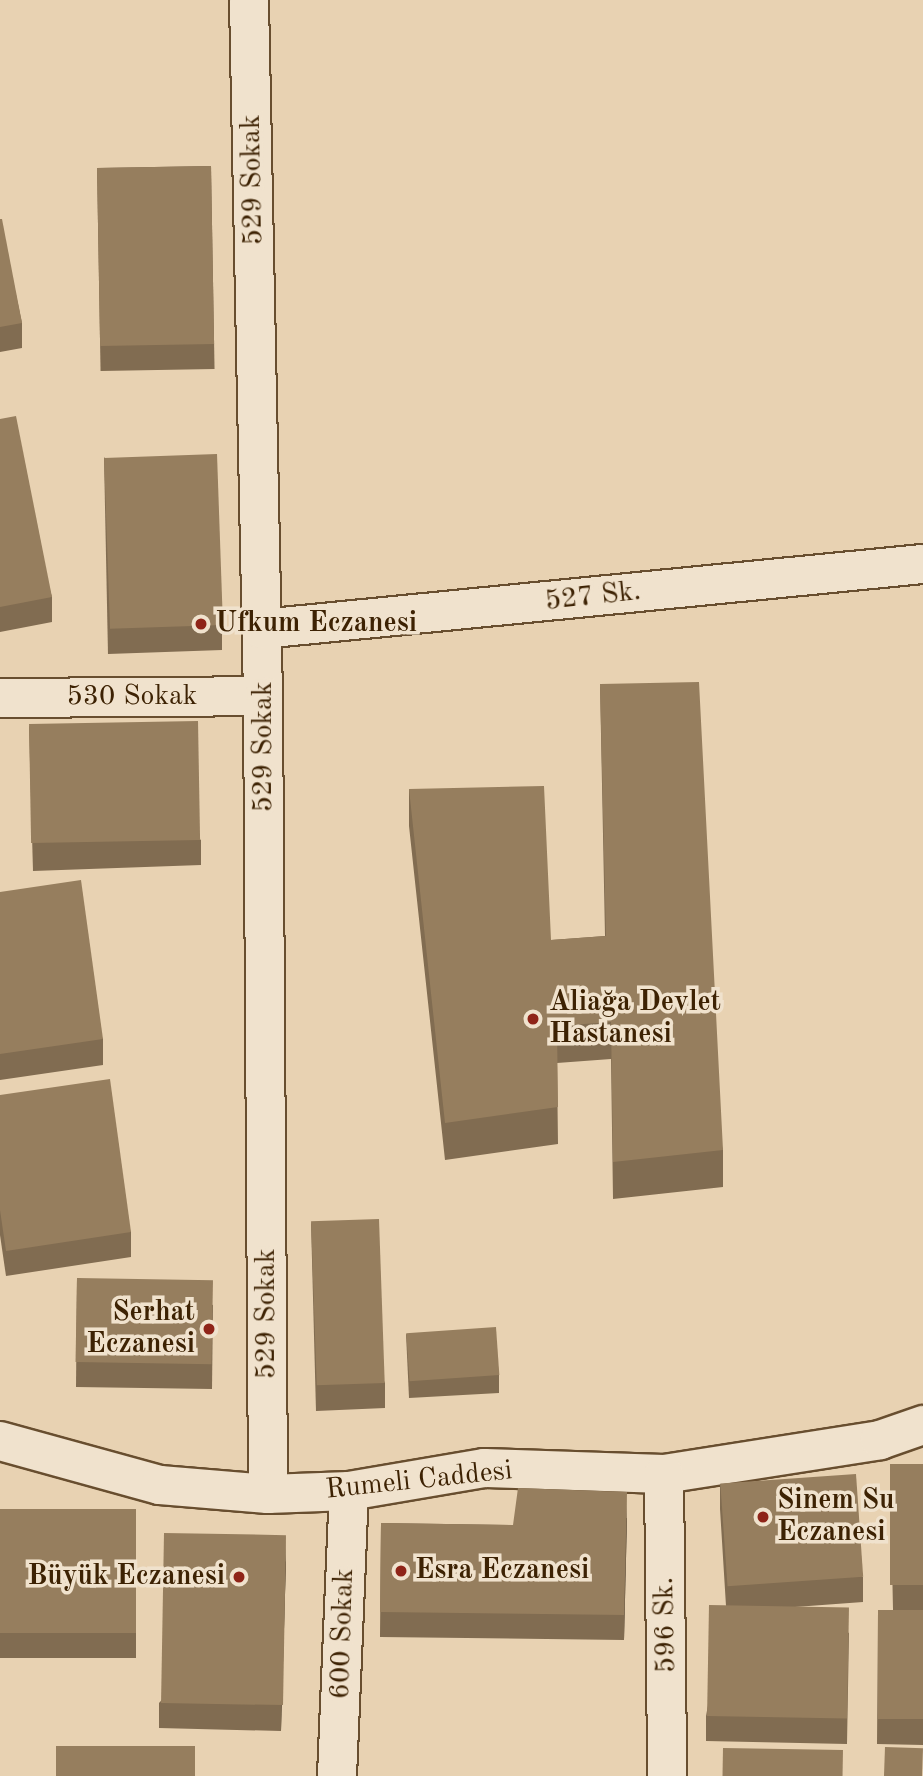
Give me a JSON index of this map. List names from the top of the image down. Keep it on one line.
{"streets":{"street":["529 Sokak","527 Sk.","530 Sokak","Rumeli Caddesi","596 Sk.","600 Sokak"]},"crossings":[["529 Sokak","527 Sk."],["529 Sokak","530 Sokak"],["529 Sokak","Rumeli Caddesi"],["Rumeli Caddesi","596 Sk."],["Rumeli Caddesi","600 Sokak"]],"places":["Ufkum Eczanesi","Aliağa Devlet Hastanesi","Serhat Eczanesi","Sinem Su Eczanesi","Esra Eczanesi","Büyük Eczanesi"]}
